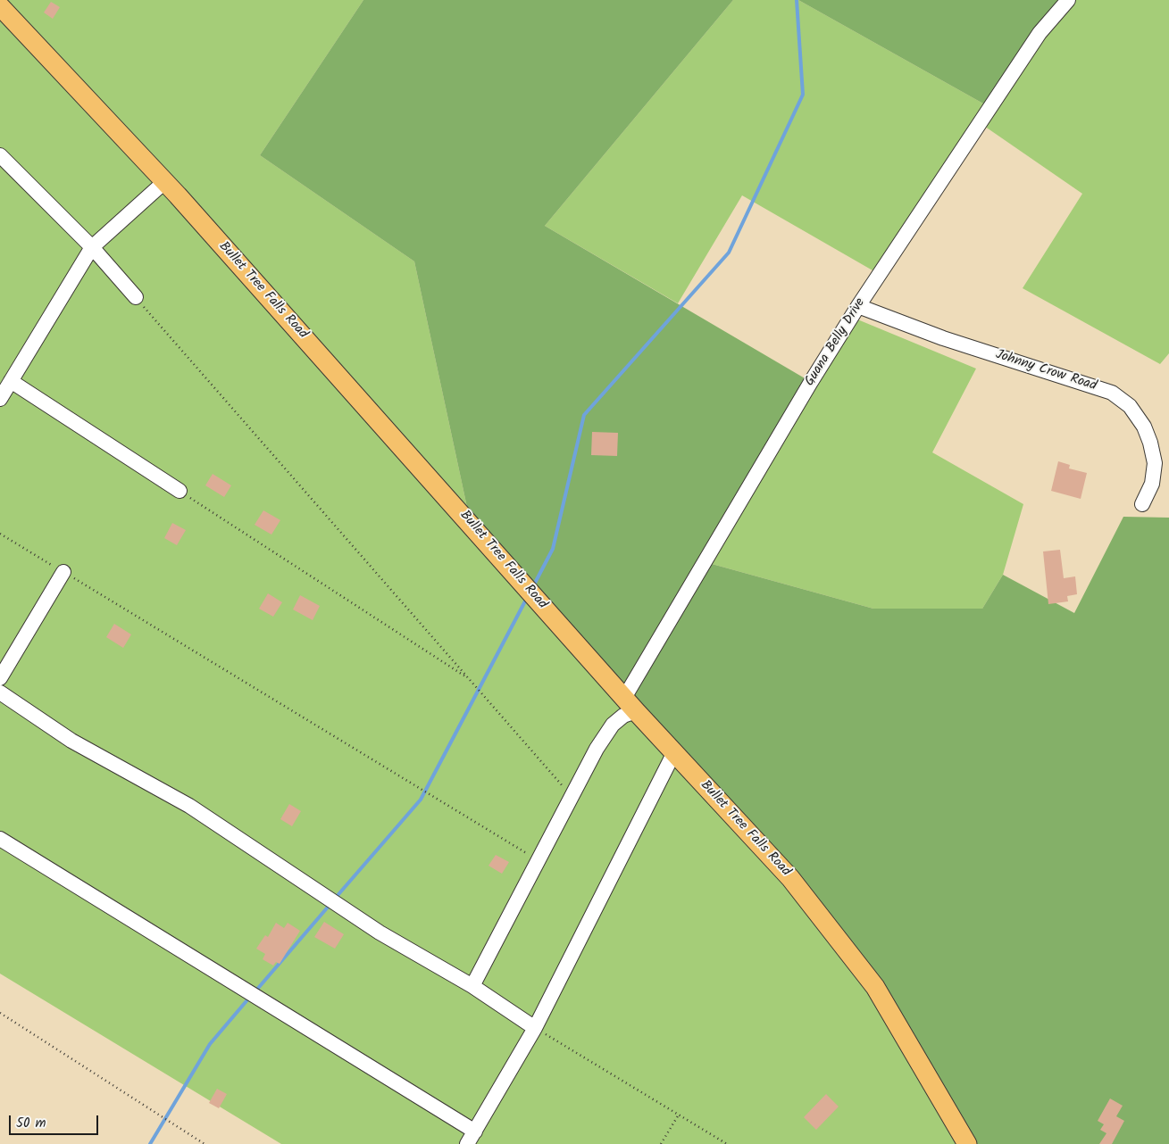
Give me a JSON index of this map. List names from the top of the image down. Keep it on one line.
{"streets":{"main road":["Bullet Tree Falls Road"],"street":["Guana Belly Drive","Johnny Crow Road"]},"crossings":[["Bullet Tree Falls Road","Guana Belly Drive"],["Guana Belly Drive","Johnny Crow Road"]],"scale_bar":"50 m"}
